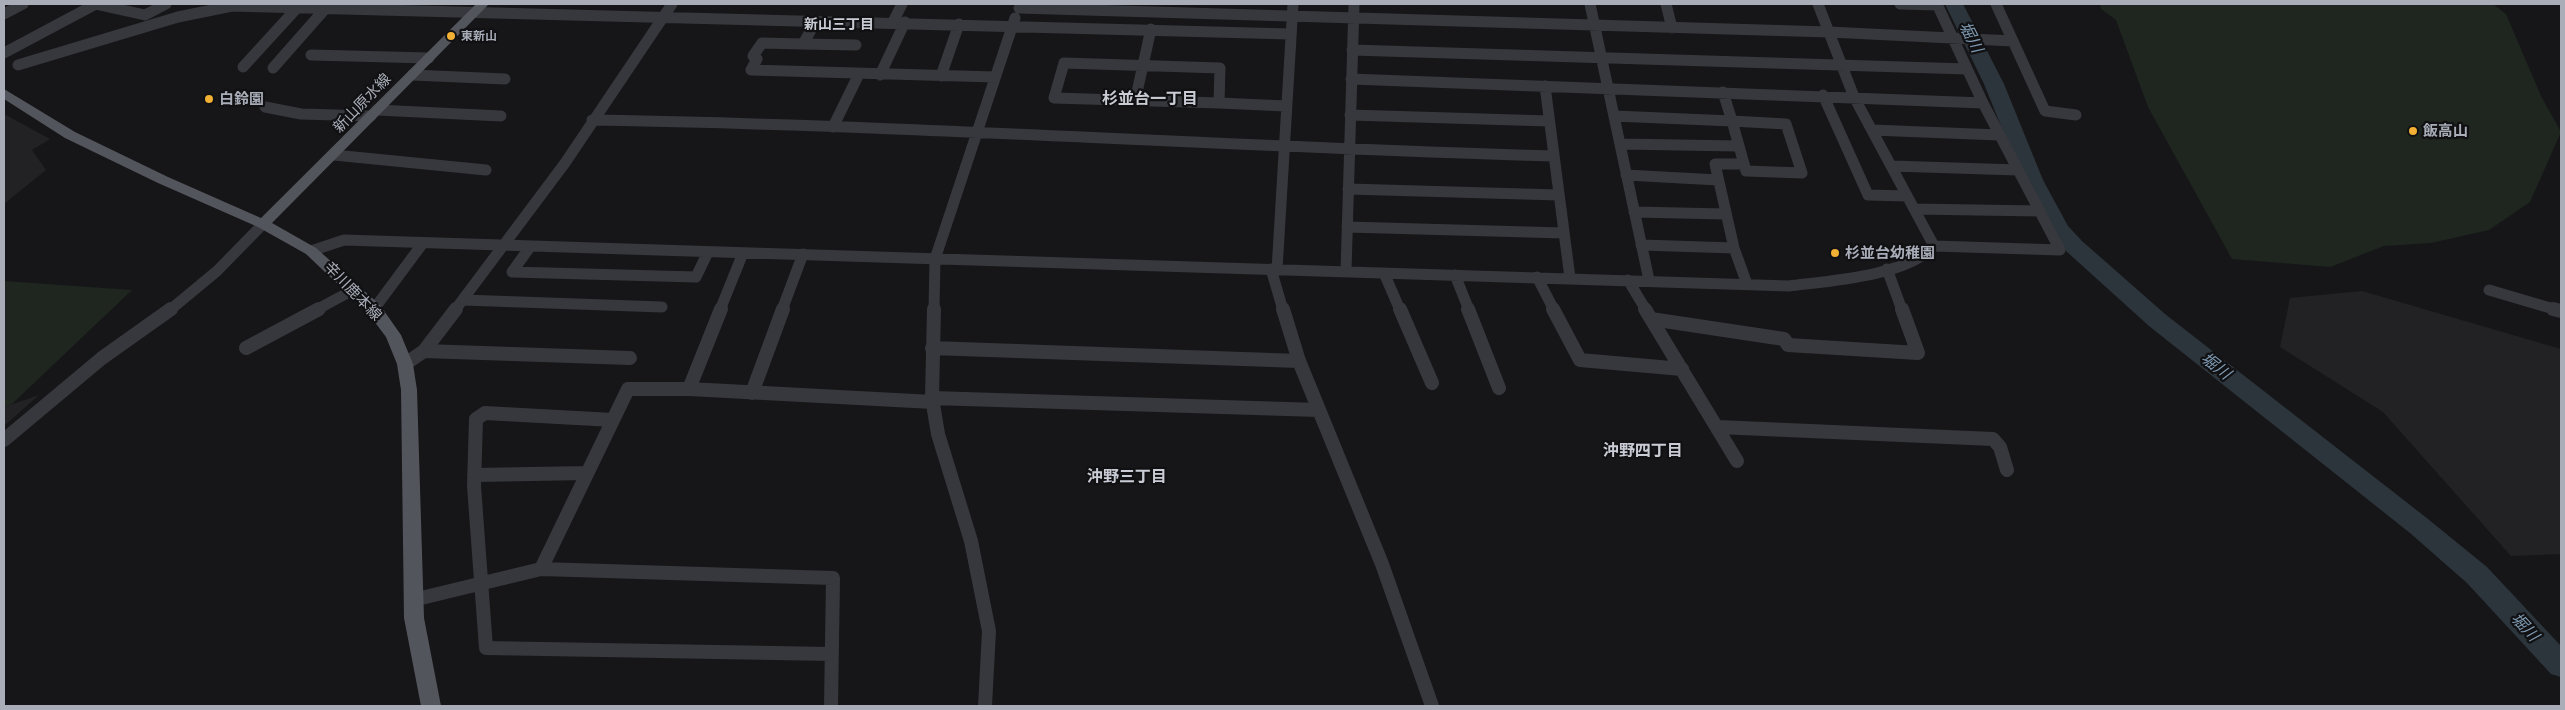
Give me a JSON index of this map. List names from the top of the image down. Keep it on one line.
{"streets":{"main road":["新山原水線","辛川鹿本線"]},"crossings":[["新山原水線","辛川鹿本線"]],"districts":["新山三丁目","杉並台一丁目","沖野四丁目","沖野三丁目"],"water":["堀川"],"places":["東新山","白鈴園","飯高山","杉並台幼稚園"]}
